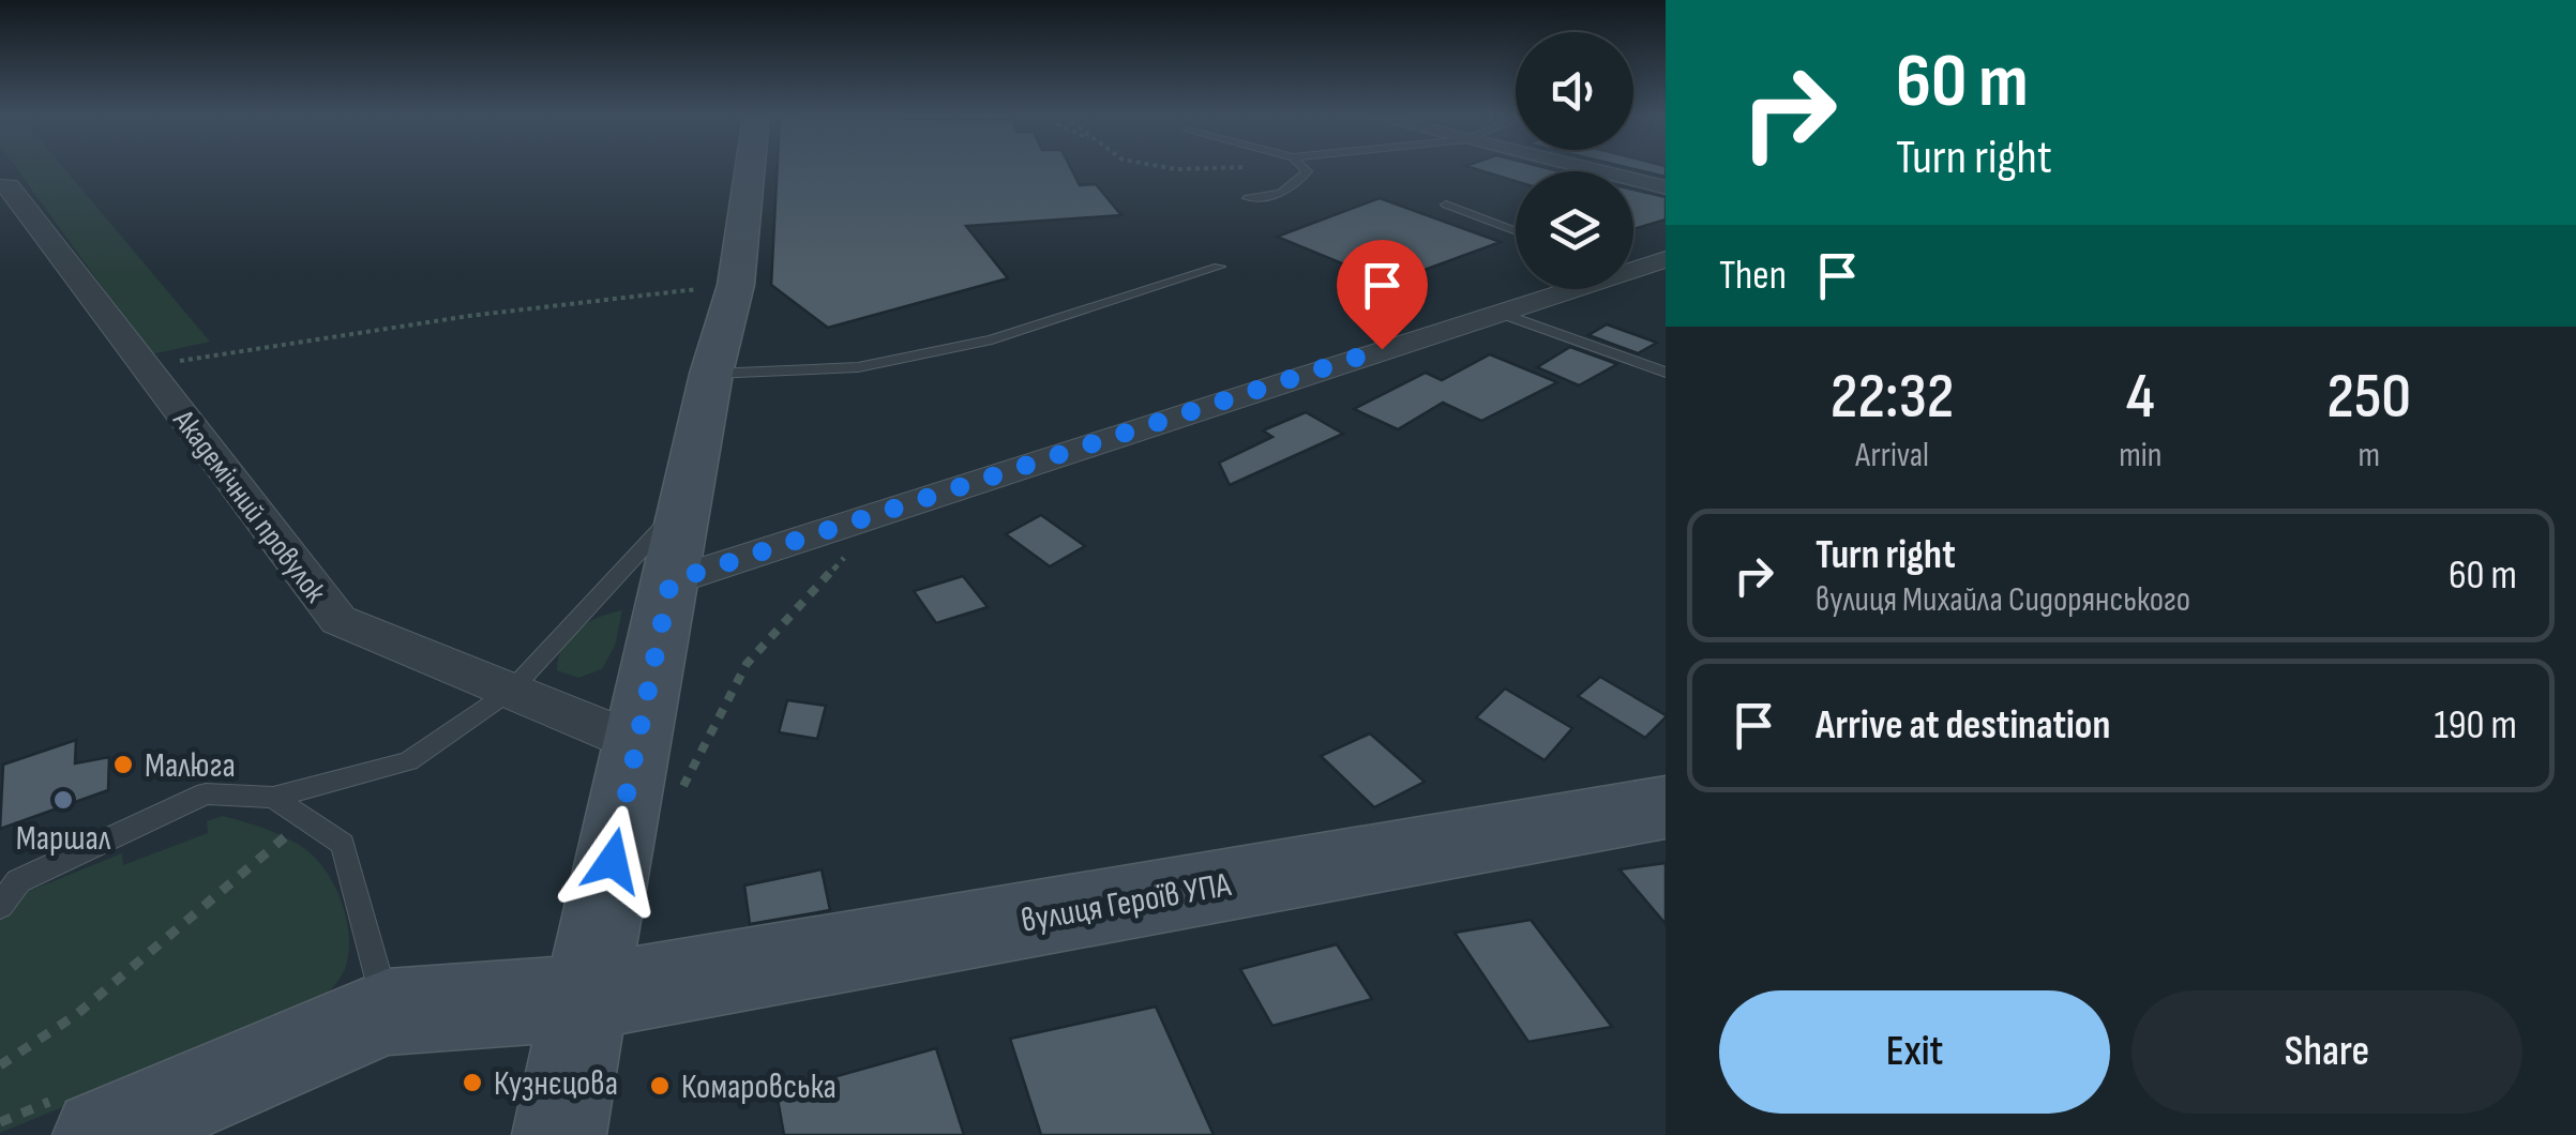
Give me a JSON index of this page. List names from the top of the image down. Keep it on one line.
{"streets":{"street":["Академічний провулок","вулиця Героїв УПА"]},"places":["Малюга","Маршал","Кузнєцова","Комаровська"],"page":{"turn":["60 m","Turn right"],"then":"Then","eta":["22:32","Arrival","4","min","250","m"],"list":[{"name":"Turn right","note":"вулиця Михайла Сидорянського","value":"60 m"},{"name":"Arrive at destination","value":"190 m"}],"buttons":["Exit","Share"]}}
